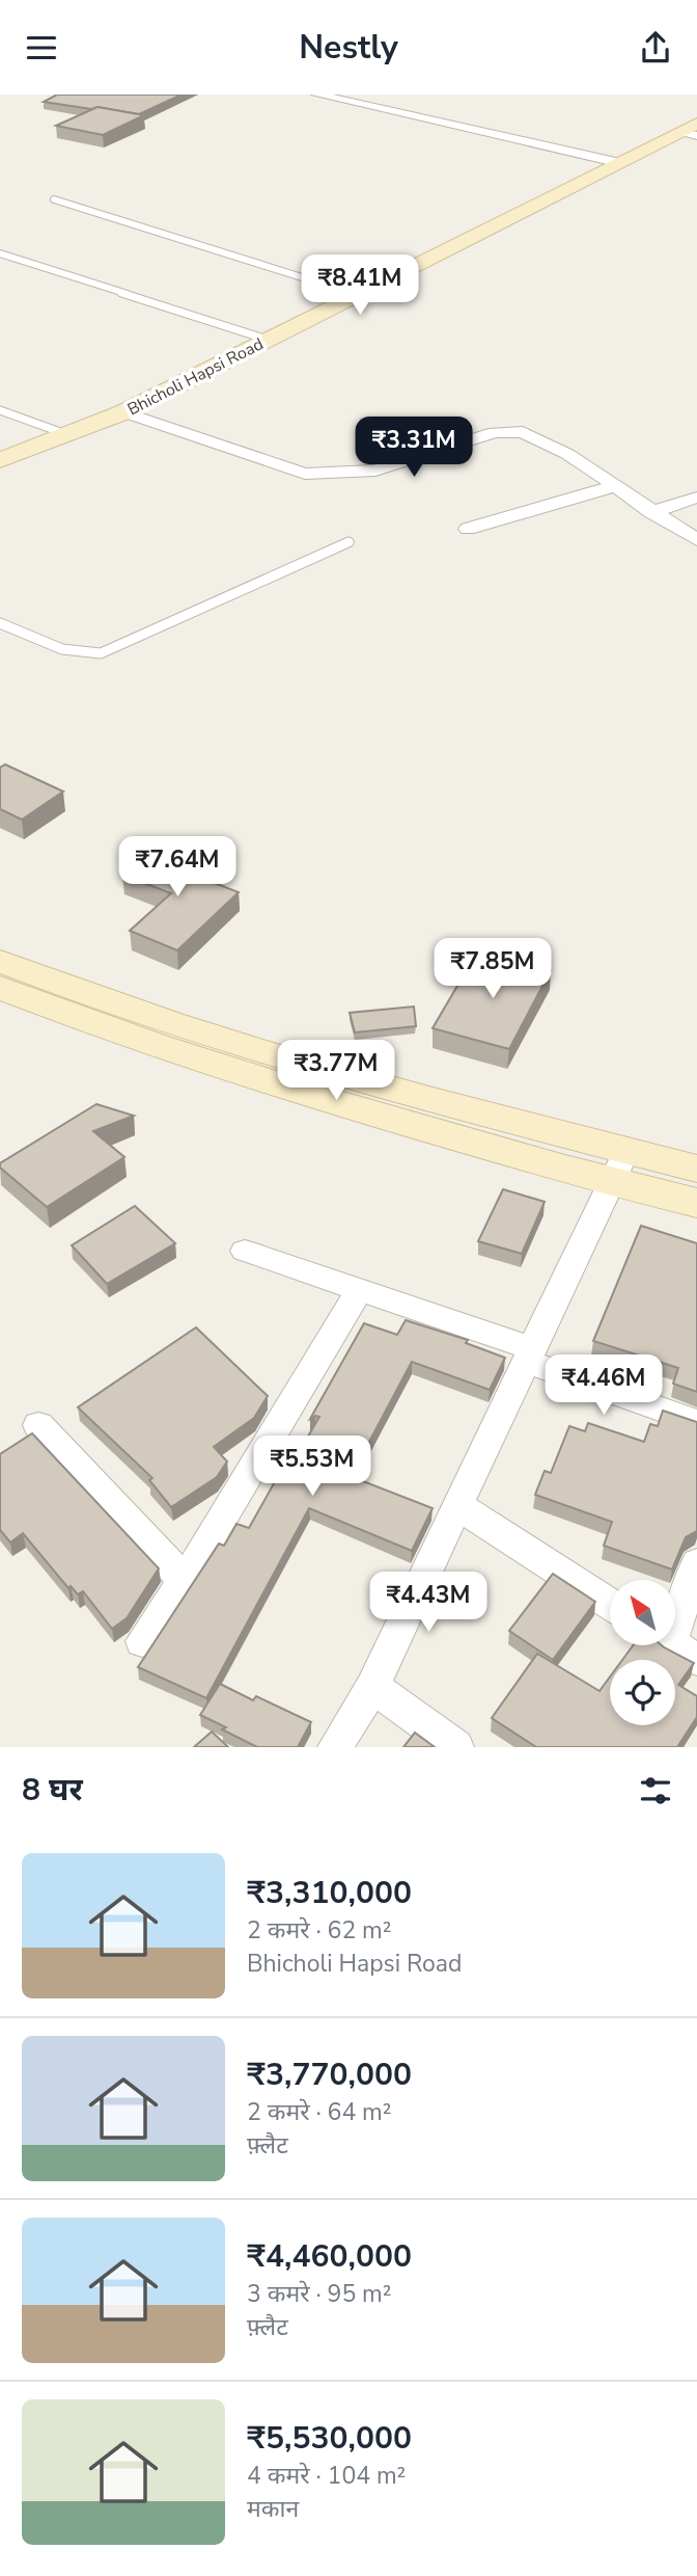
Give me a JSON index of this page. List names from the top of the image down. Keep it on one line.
{"streets":{"street":["Bhicholi Hapsi Road"]},"north":"top left","page":{"header":"Nestly","price":["₹8.41M","₹3.31M","₹7.64M","₹7.85M","₹3.77M","₹4.46M","₹5.53M","₹4.43M"],"heading":"8 घर","list":[{"name":"₹3,310,000","note":"2 कमरे · 62 m² · Bhicholi Hapsi Road"},{"name":"₹3,770,000","note":"2 कमरे · 64 m² · फ़्लैट"},{"name":"₹4,460,000","note":"3 कमरे · 95 m² · फ़्लैट"},{"name":"₹5,530,000","note":"4 कमरे · 104 m² · मकान"}]}}
